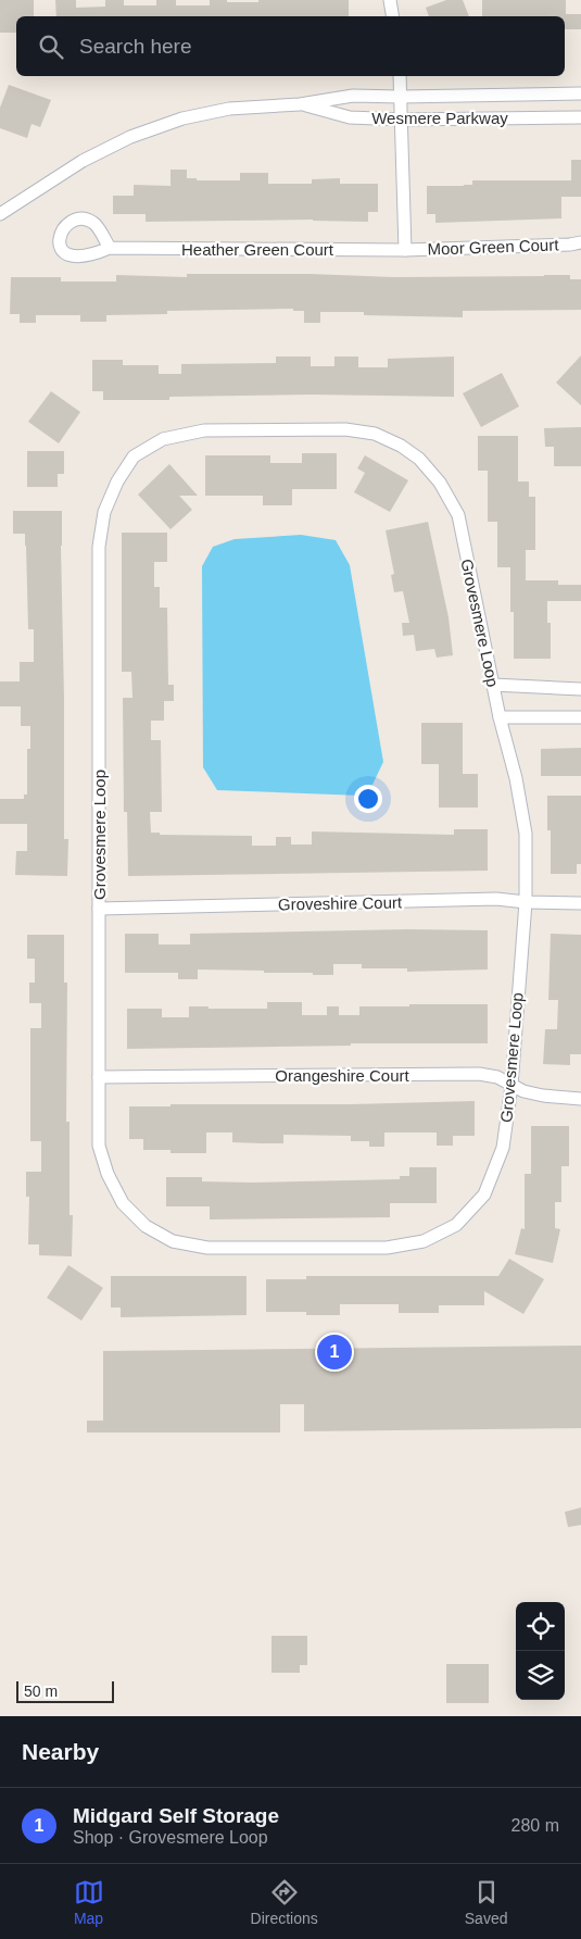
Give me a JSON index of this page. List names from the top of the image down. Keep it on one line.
{"streets":{"street":["Wesmere Parkway","Moor Green Court","Heather Green Court","Grovesmere Loop","Groveshire Court","Orangeshire Court"]},"crossings":[["Moor Green Court","Heather Green Court"],["Grovesmere Loop","Groveshire Court"],["Grovesmere Loop","Orangeshire Court"]],"scale_bar":"50 m","page":{"search":"Search here","pins":"1","scale":"50 m","heading":"Nearby","list":[{"mark":"1","name":"Midgard Self Storage","note":"Shop · Grovesmere Loop","value":"280 m"}],"nav":["Map","Directions","Saved"]}}
